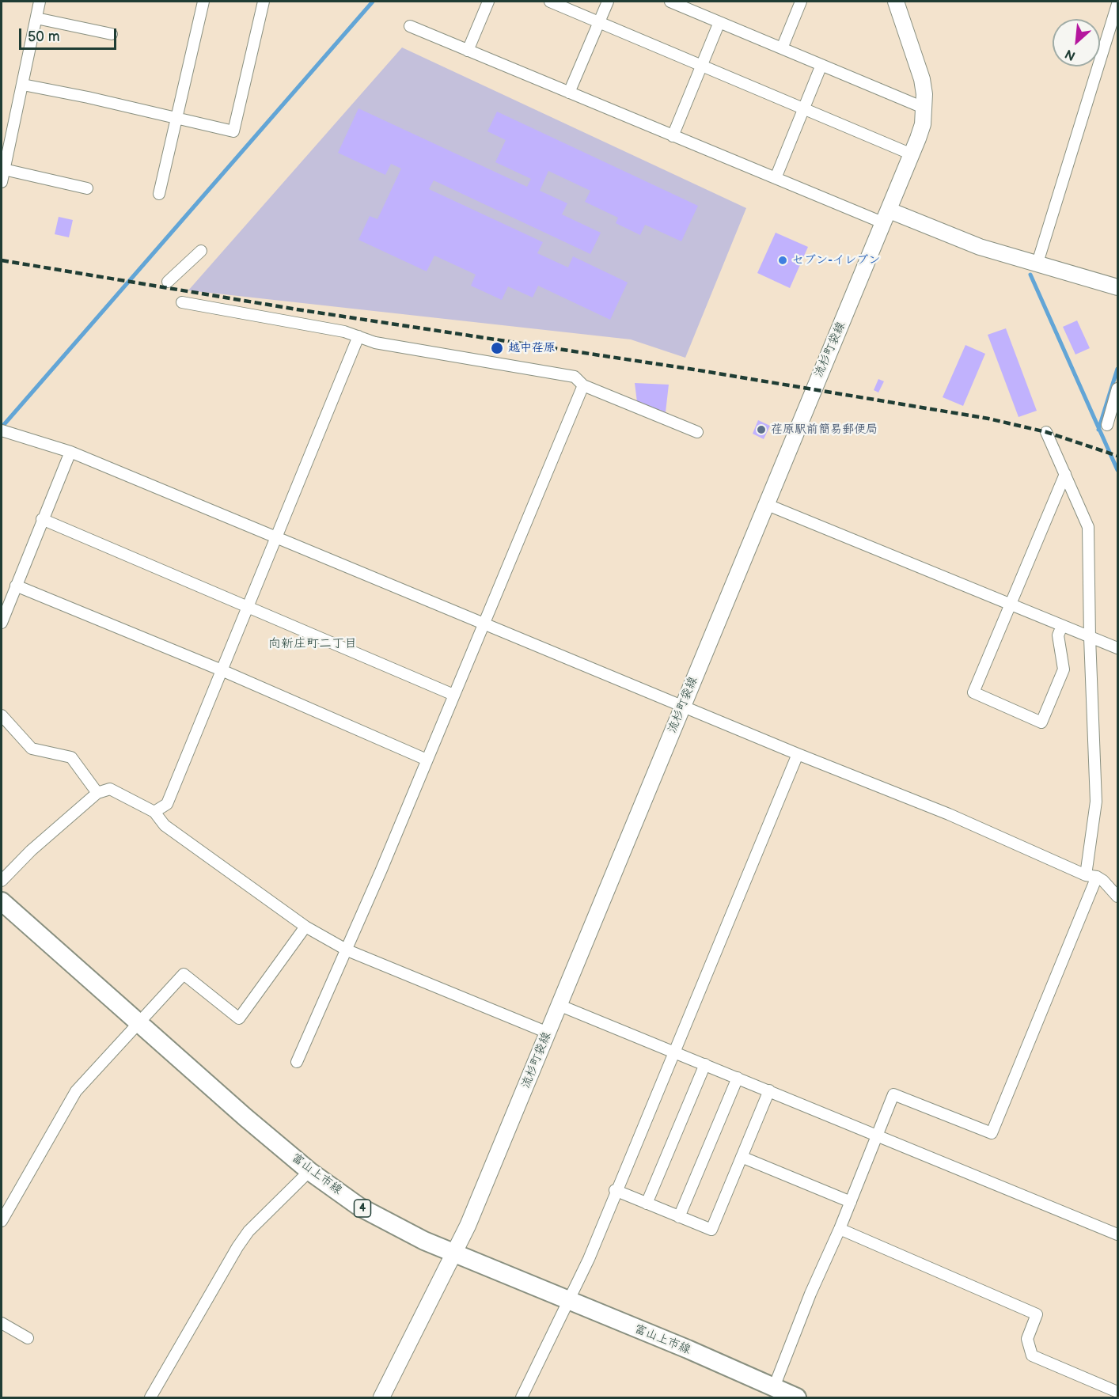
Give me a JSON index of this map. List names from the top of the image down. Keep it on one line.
{"streets":{"main road":["流杉町袋線","富山上市線","4"]},"crossings":[["流杉町袋線","富山上市線"]],"districts":["向新庄町二丁目"],"places":["セブン-イレブン","越中荏原","荏原駅前簡易郵便局"],"scale_bar":"50 m","north":"bottom left"}
